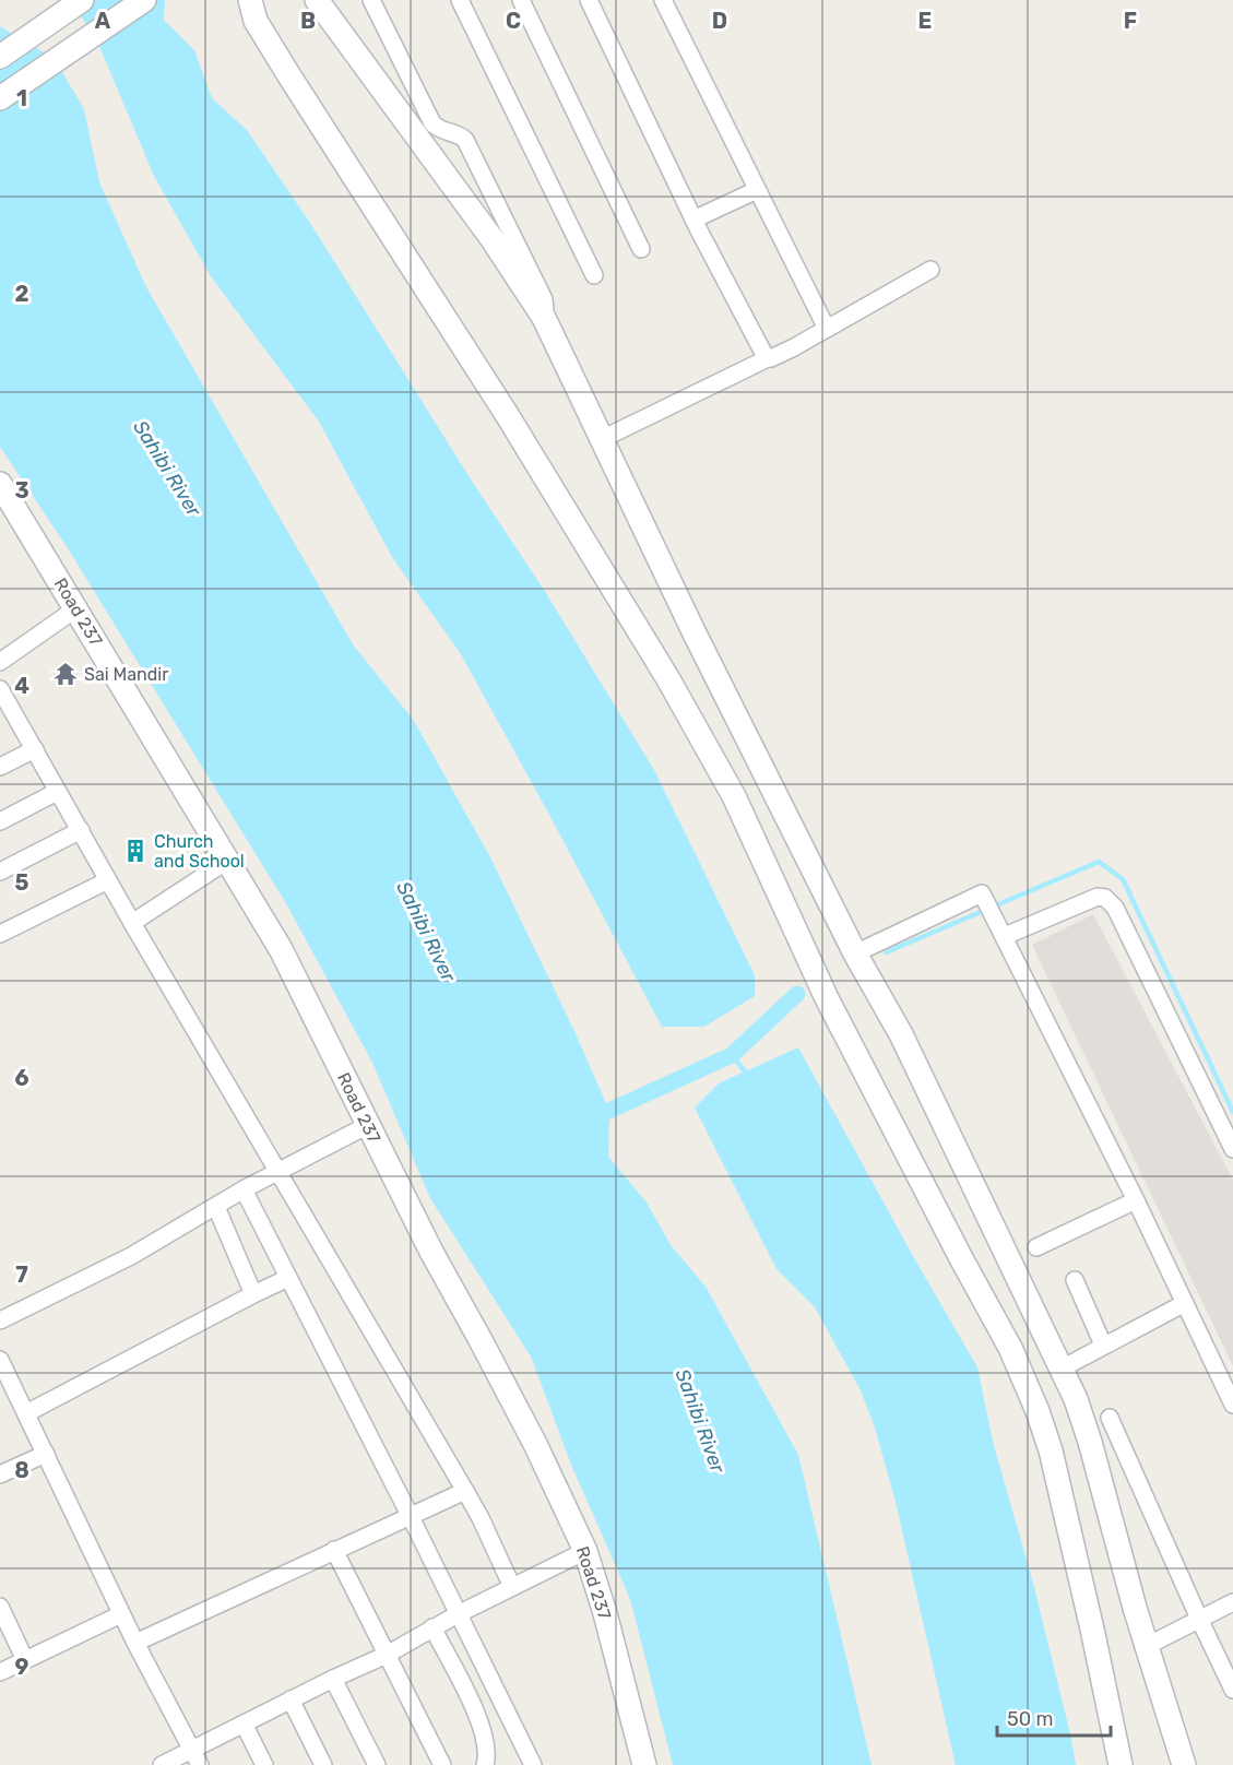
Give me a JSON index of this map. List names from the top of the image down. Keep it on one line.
{"streets":{"street":["Road 237"]},"water":["Sahibi River"],"places":{"temple":["Sai Mandir"],"building":["Church and School"]},"scale_bar":"50 m","grid":{"columns":["A","B","C","D","E","F"],"rows":["1","2","3","4","5","6","7","8","9"]}}
